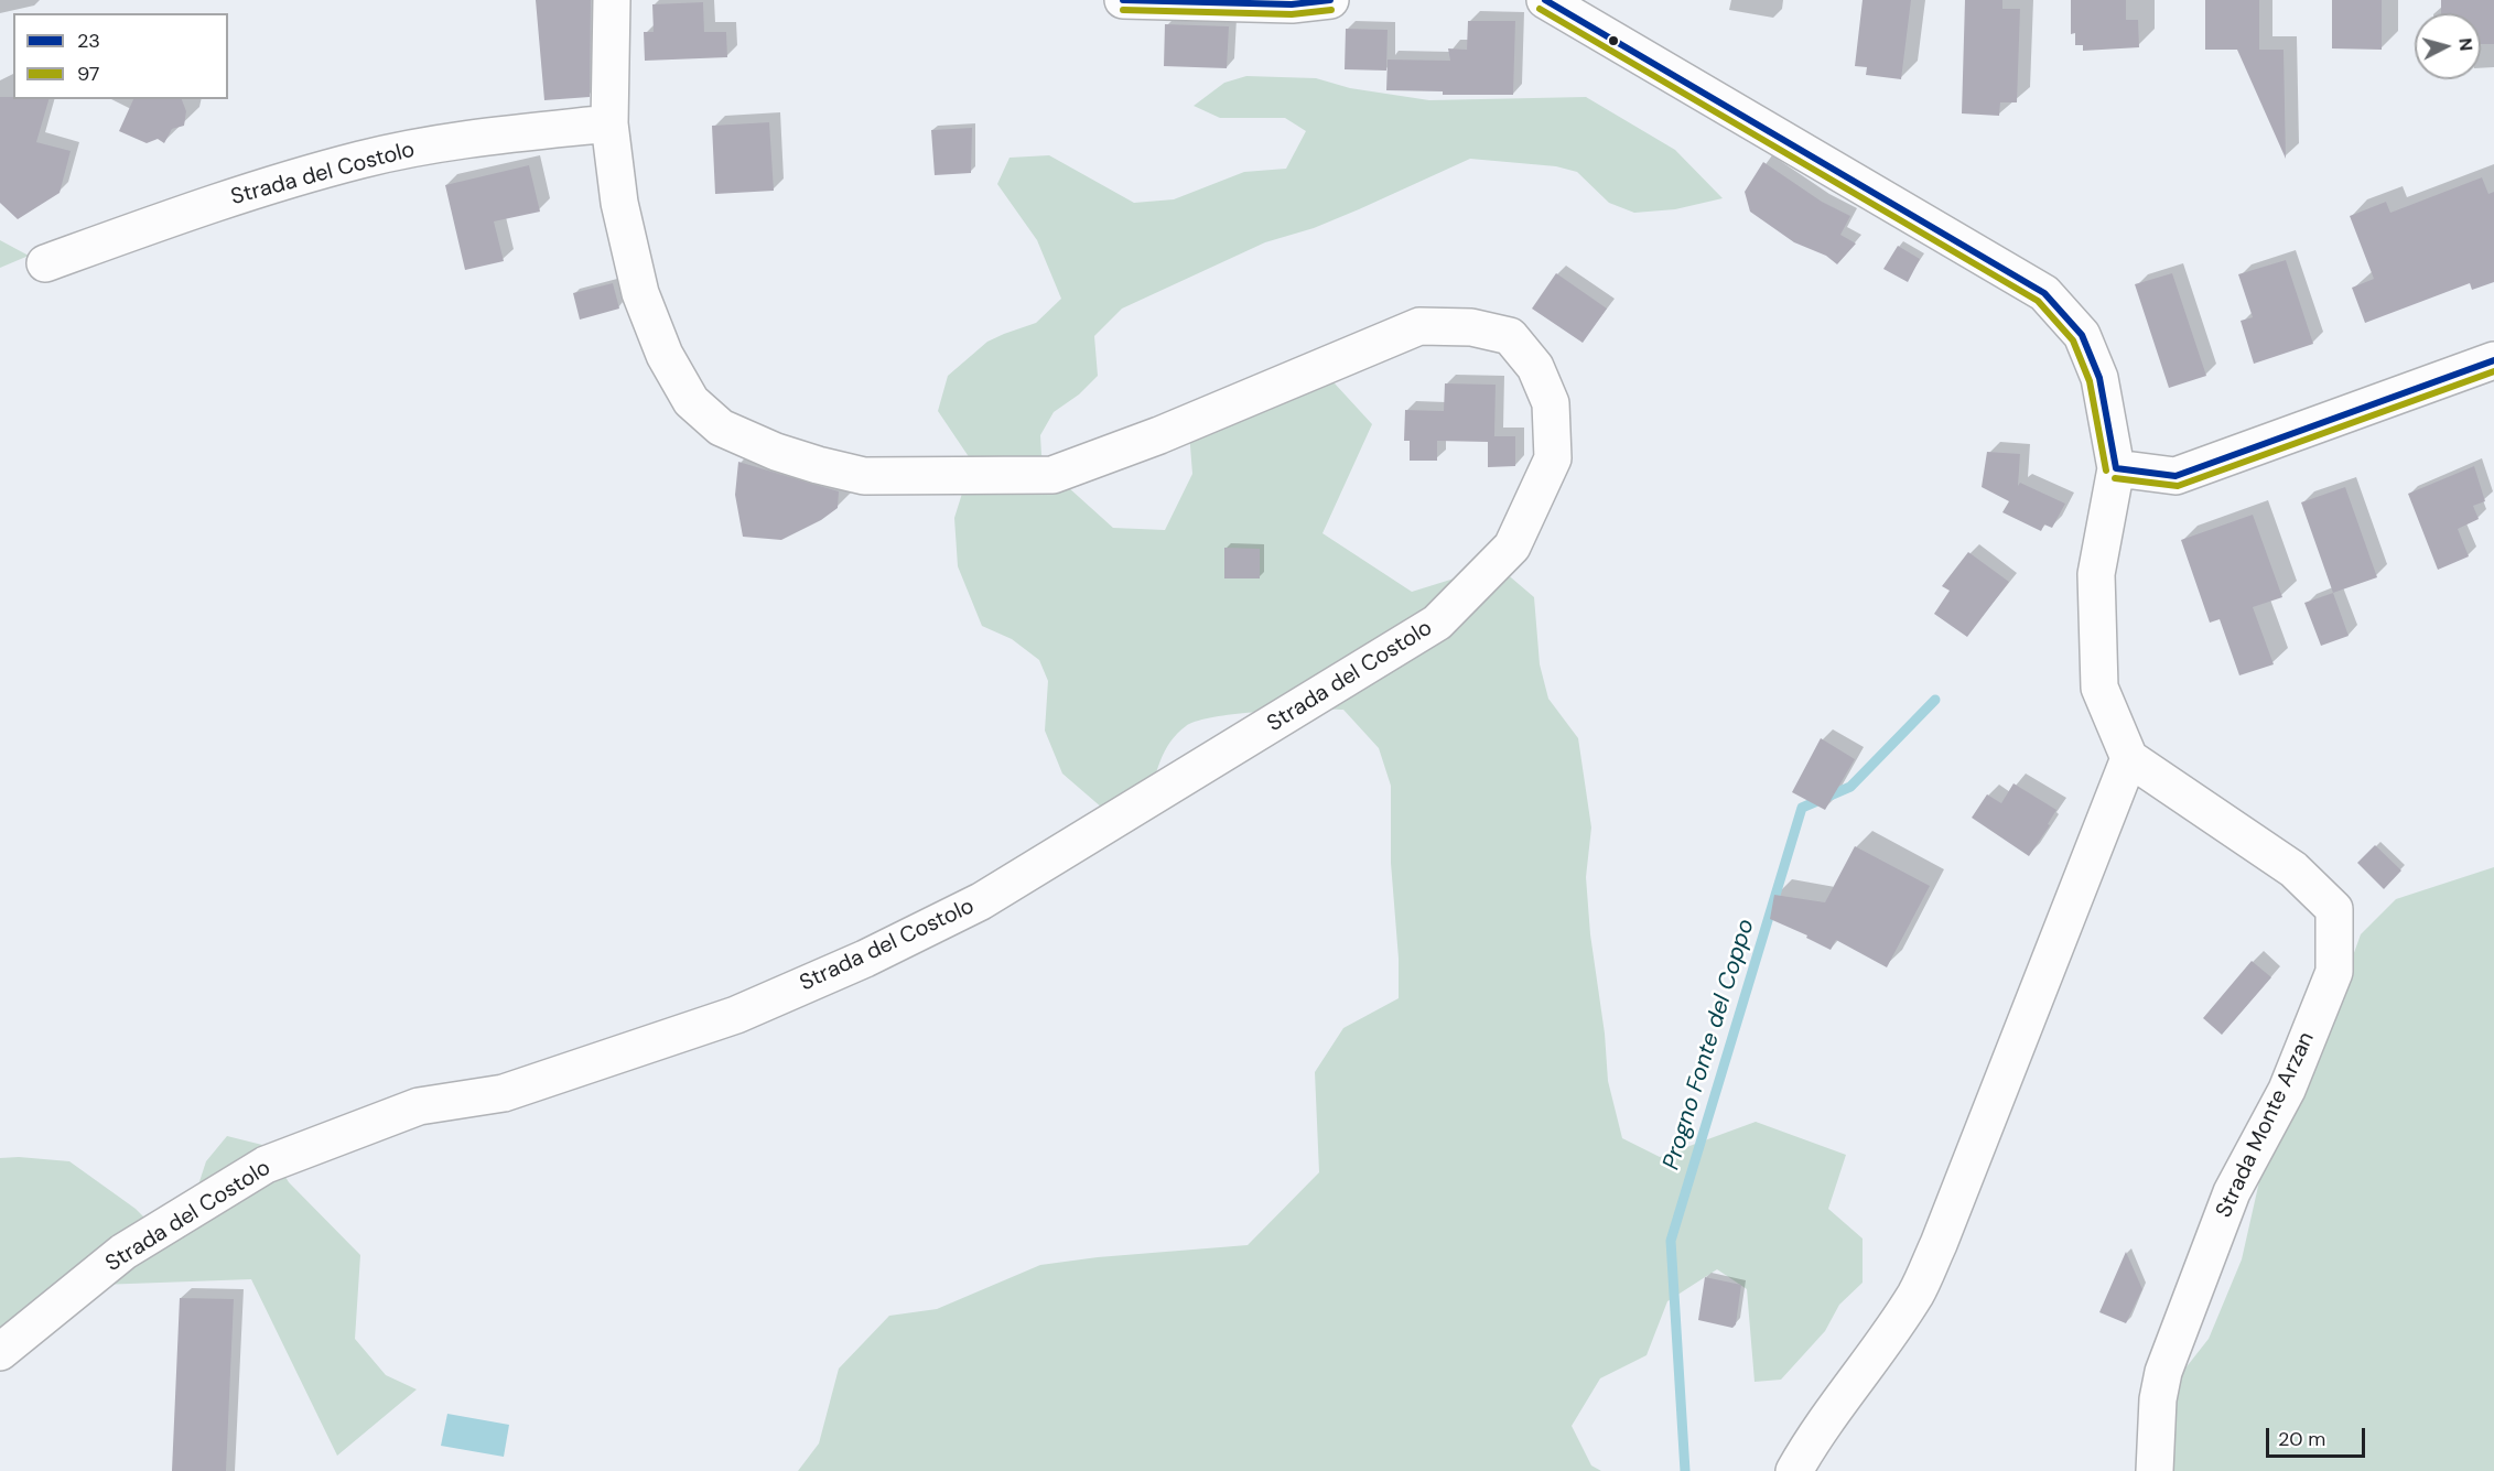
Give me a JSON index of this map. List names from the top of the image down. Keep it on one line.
{"streets":{"street":["Strada del Costolo","Strada Monte Arzan"]},"water":["Progno Fonte del Coppo"],"lines":["transit line 23","transit line 97"],"legend":["23","97"],"scale_bar":"20 m","north":"right"}
